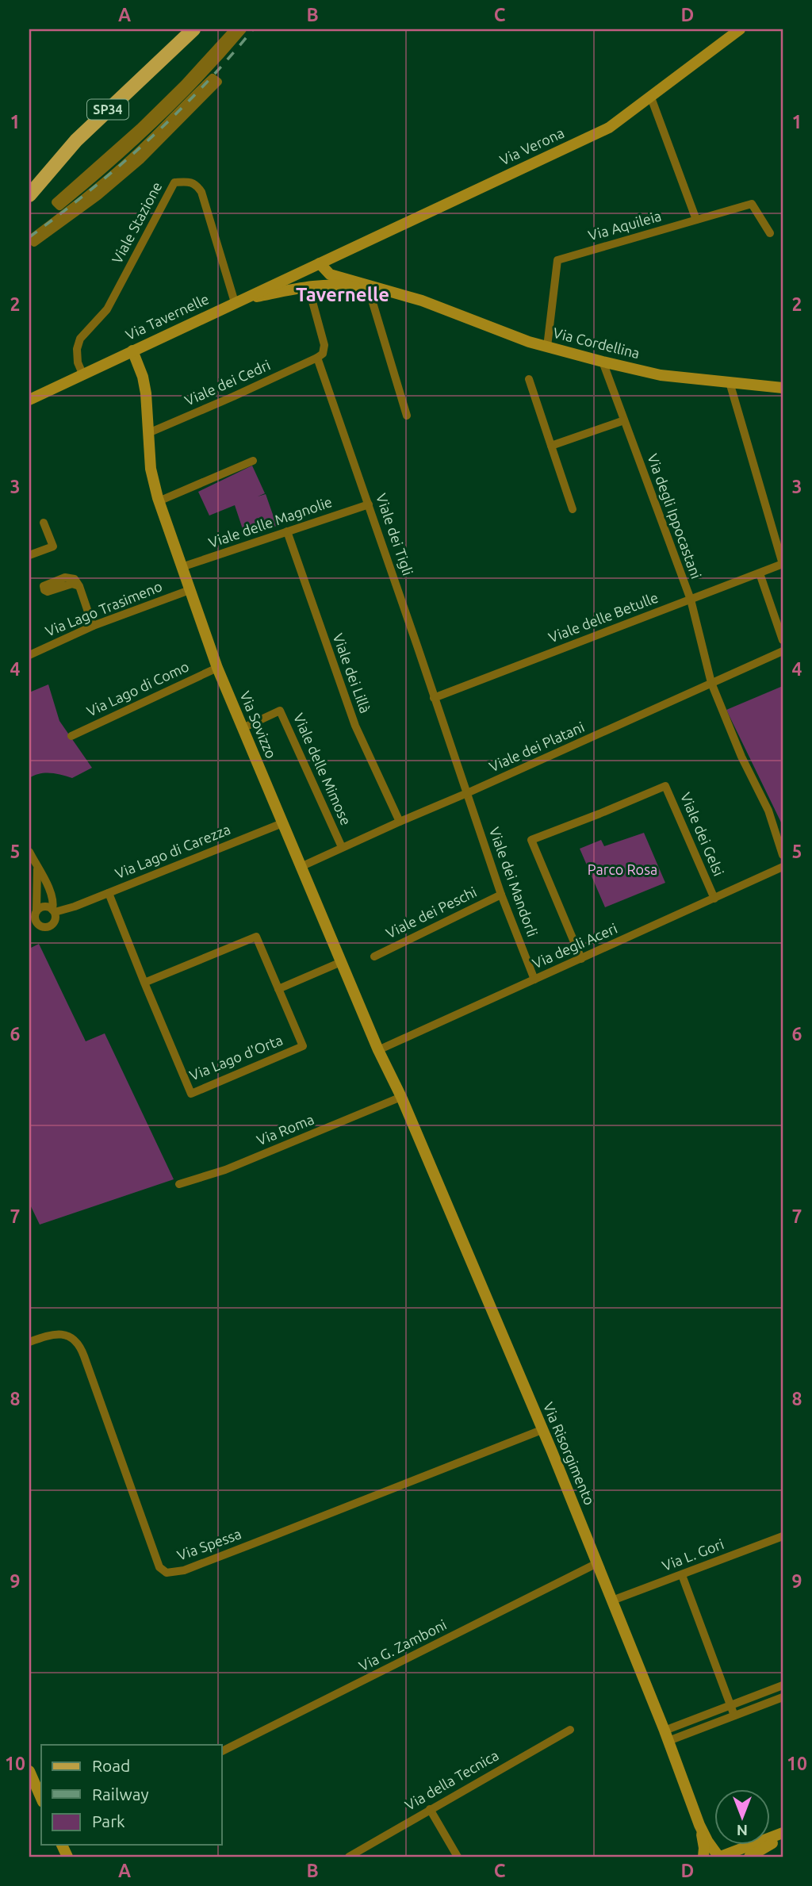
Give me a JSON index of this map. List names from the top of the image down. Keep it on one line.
{"streets":{"main road":["SP34"],"street":["Via Verona","Viale Stazione","Via Aquileia","Via Tavernelle","Via Cordellina","Viale dei Cedri","Via degli Ippocastani","Viale delle Magnolie","Viale dei Tigli","Via Lago Trasimeno","Viale delle Betulle","Viale dei Lillà","Via Lago di Como","Via Sovizzo","Viale dei Platani","Viale delle Mimose","Viale dei Gelsi","Via Lago di Carezza","Viale dei Mandorli","Viale dei Peschi","Via degli Aceri","Via Lago d'Orta","Via Roma","Via Risorgimento","Via Spessa","Via L. Gori","Via G. Zamboni","Via della Tecnica"]},"crossings":[["Via Verona","Via Tavernelle"],["Via Verona","Via Cordellina"],["Viale Stazione","Via Tavernelle"],["Viale Stazione","Via Cordellina"],["Via Aquileia","Via Cordellina"],["Via Tavernelle","Via Cordellina"],["Via Tavernelle","Via Sovizzo"],["Via Cordellina","Via degli Ippocastani"],["Via Cordellina","Viale dei Tigli"],["Viale dei Cedri","Viale dei Tigli"],["Viale dei Cedri","Via Sovizzo"],["Via degli Ippocastani","Viale delle Betulle"],["Via degli Ippocastani","Viale dei Platani"],["Viale delle Magnolie","Viale dei Tigli"],["Viale delle Magnolie","Viale dei Lillà"],["Viale delle Magnolie","Via Sovizzo"],["Viale dei Tigli","Viale delle Betulle"],["Viale dei Tigli","Viale dei Platani"],["Viale dei Tigli","Viale dei Mandorli"],["Via Lago Trasimeno","Via Sovizzo"],["Viale dei Lillà","Viale dei Platani"],["Via Lago di Como","Via Sovizzo"],["Via Sovizzo","Viale dei Platani"],["Via Sovizzo","Viale delle Mimose"],["Via Sovizzo","Via Lago di Carezza"],["Via Sovizzo","Via degli Aceri"],["Via Sovizzo","Via Roma"],["Via Sovizzo","Via Risorgimento"],["Viale dei Platani","Viale delle Mimose"],["Viale dei Platani","Viale dei Mandorli"],["Viale dei Gelsi","Via degli Aceri"],["Via Lago di Carezza","Via Lago d'Orta"],["Viale dei Mandorli","Viale dei Peschi"],["Viale dei Mandorli","Via degli Aceri"],["Via Roma","Via Risorgimento"],["Via Risorgimento","Via Spessa"],["Via Risorgimento","Via L. Gori"],["Via Risorgimento","Via G. Zamboni"]],"districts":["Tavernelle"],"parks":["Parco Rosa"],"legend":["Road","Railway","Park"],"north":"bottom","grid":{"columns":["A","B","C","D"],"rows":["1","2","3","4","5","6","7","8","9","10"]}}
